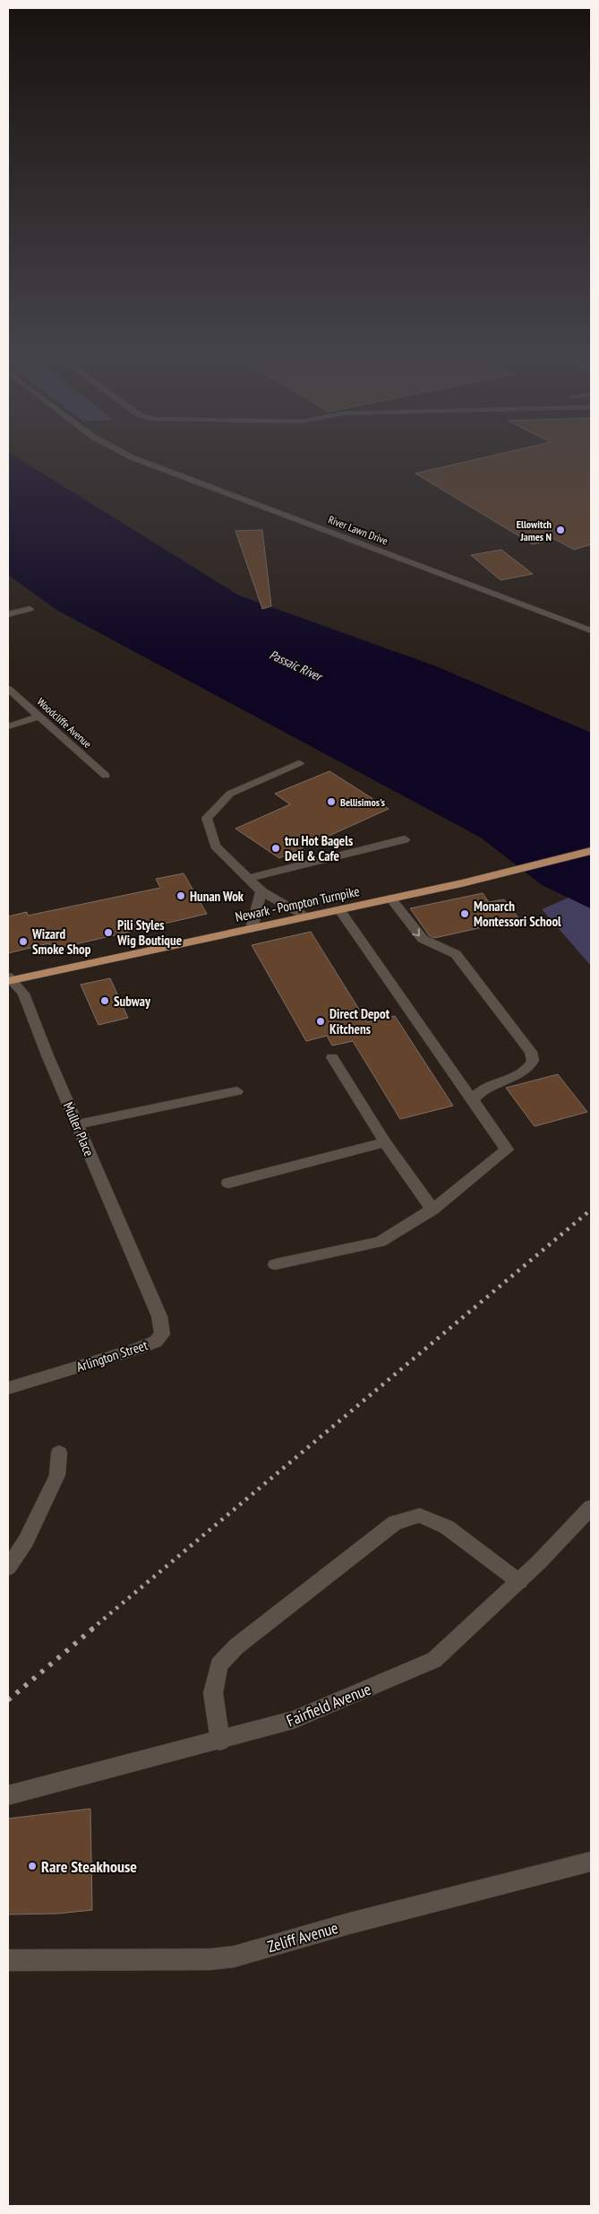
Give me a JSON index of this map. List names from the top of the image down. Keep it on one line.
{"streets":{"main road":["Newark - Pompton Turnpike"],"street":["River Lawn Drive","Woodcliffe Avenue","Muller Place","Arlington Street","Fairfield Avenue","Zeliff Avenue"]},"crossings":[["Newark - Pompton Turnpike","Muller Place"],["Muller Place","Arlington Street"]],"water":["Passaic River"],"places":["Ellowitch James N","Bellisimos's","tru Hot Bagels Deli & Cafe","Hunan Wok","Monarch Montessori School","Pili Styles Wig Boutique","Wizard Smoke Shop","Subway","Direct Depot Kitchens","Rare Steakhouse"]}
